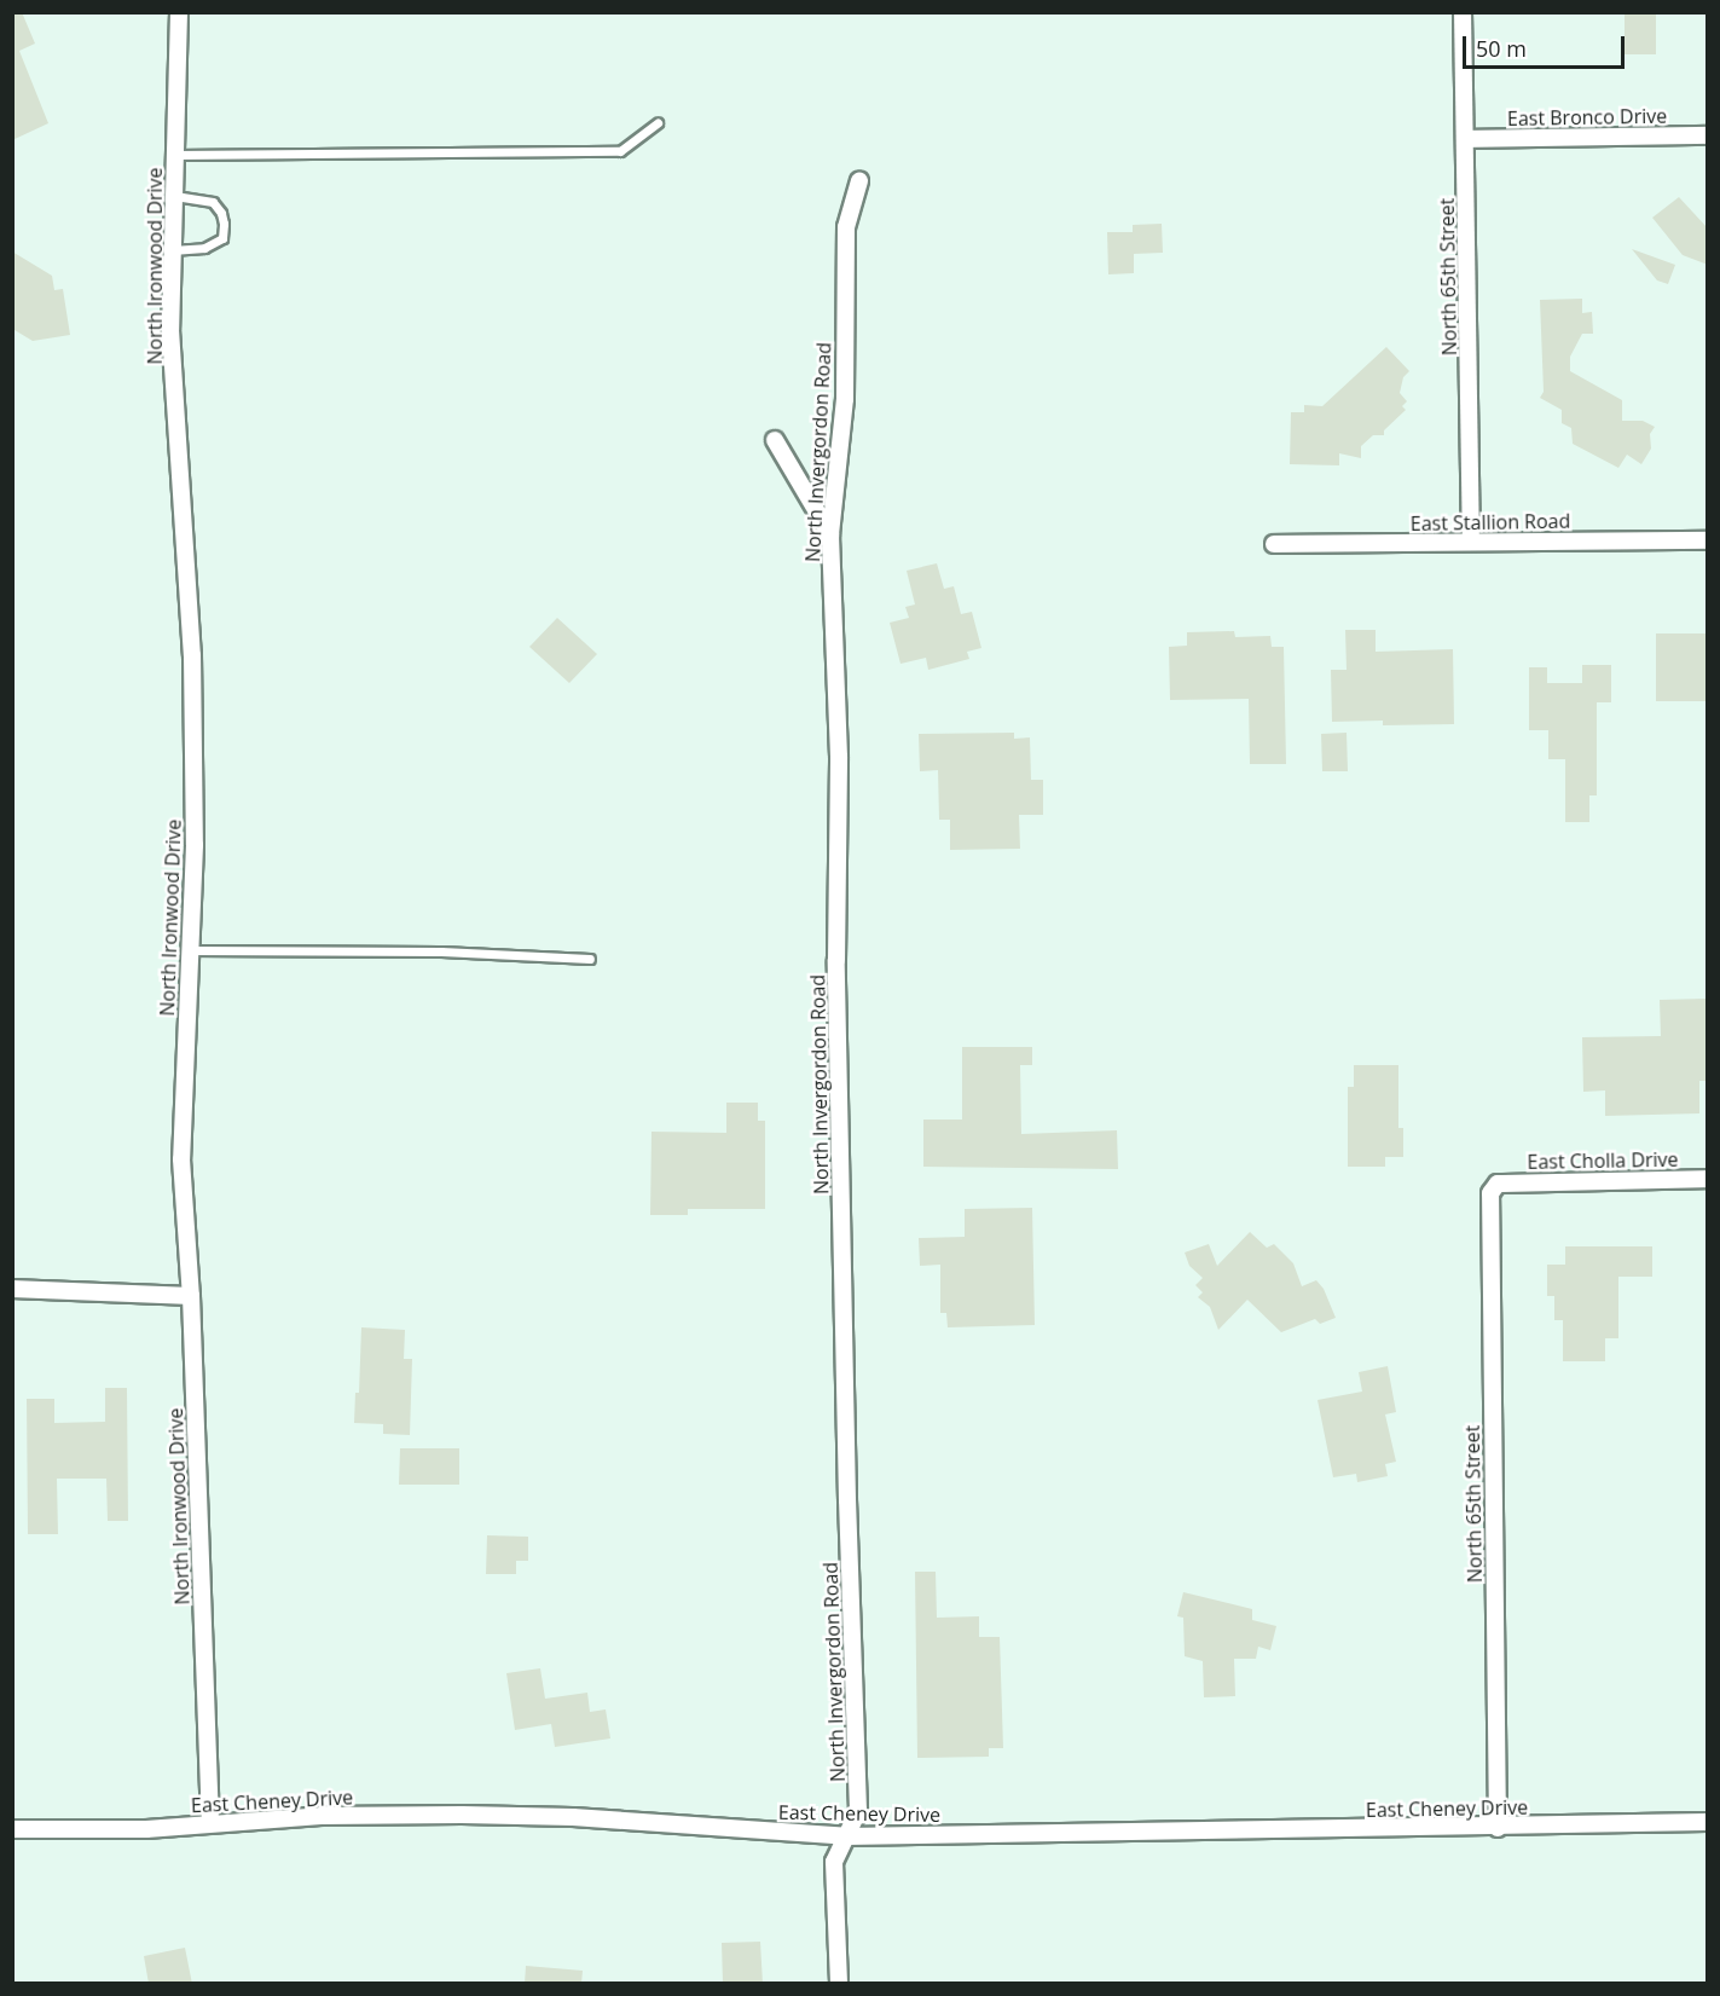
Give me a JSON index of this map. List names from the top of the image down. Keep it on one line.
{"streets":{"street":["East Bronco Drive","North Ironwood Drive","North 65th Street","North Invergordon Road","East Stallion Road","East Cholla Drive","East Cheney Drive"]},"crossings":[["East Bronco Drive","North 65th Street"],["North Ironwood Drive","East Cheney Drive"],["North 65th Street","East Stallion Road"],["North 65th Street","East Cholla Drive"],["North 65th Street","East Cheney Drive"],["North Invergordon Road","East Cheney Drive"]],"scale_bar":"50 m"}
